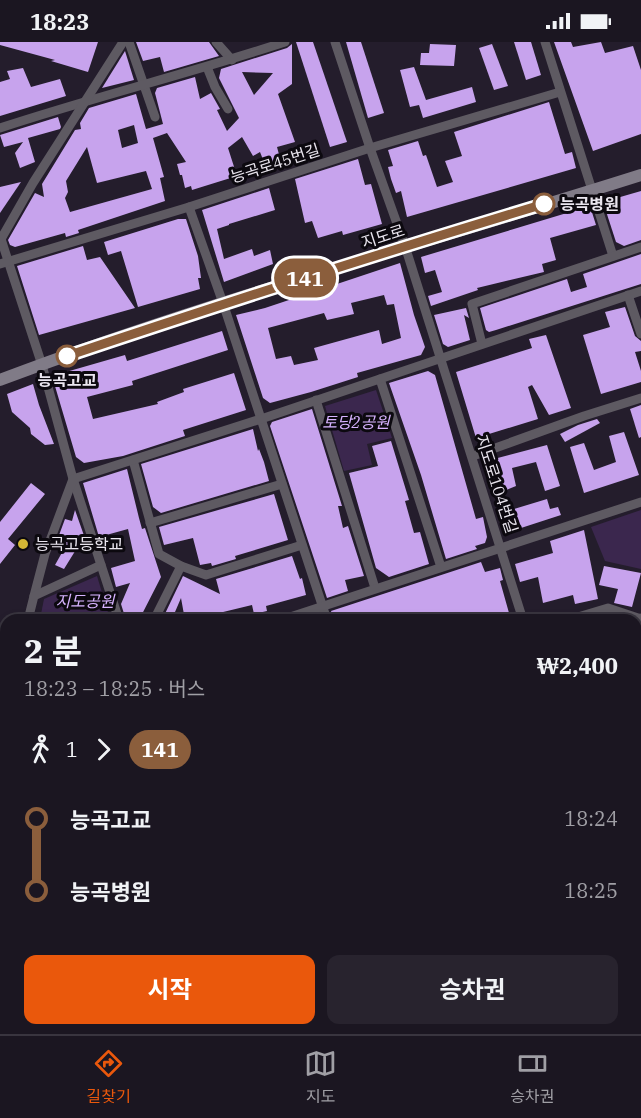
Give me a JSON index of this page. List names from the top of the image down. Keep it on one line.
{"streets":{"main road":["지도로"],"street":["능곡로45번길","지도로104번길"]},"crossings":[["능곡로45번길","지도로104번길"],["지도로","지도로104번길"]],"parks":["토당2공원","지도공원"],"places":["능곡병원","능곡고교","능곡고등학교"],"lines":["bus line 141"],"page":{"status":"18:23","on_map":"141","heading":["2 분","18:23 – 18:25 · 버스","₩2,400"],"legs":["1","141"],"list":[{"name":"능곡고교","value":"18:24"},{"name":"능곡병원","value":"18:25"}],"buttons":["시작","승차권"],"tabs":["길찾기","지도","승차권"]}}
